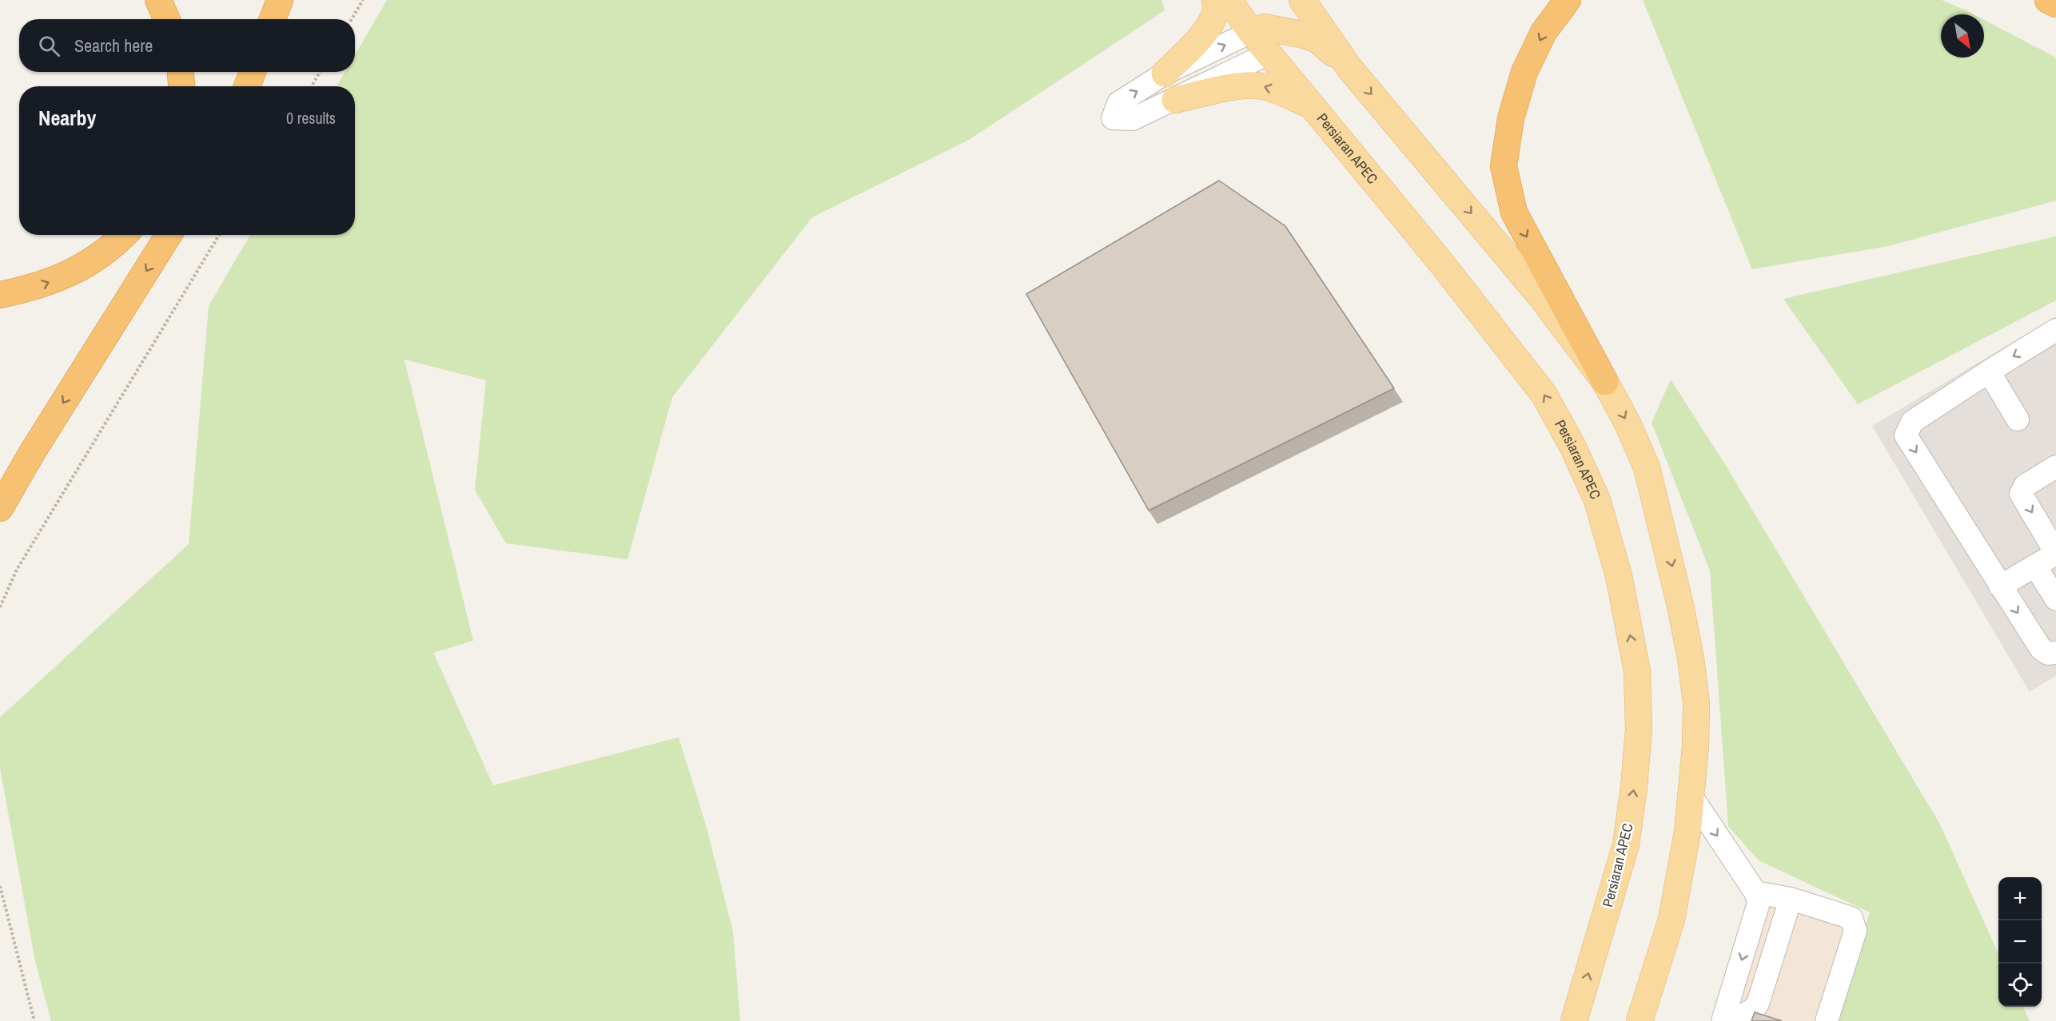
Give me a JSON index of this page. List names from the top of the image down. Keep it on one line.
{"streets":{"main road":["Persiaran APEC"]},"north":"bottom right","page":{"search":"Search here","heading":["Nearby","0 results"],"map_buttons":["+","−"]}}
